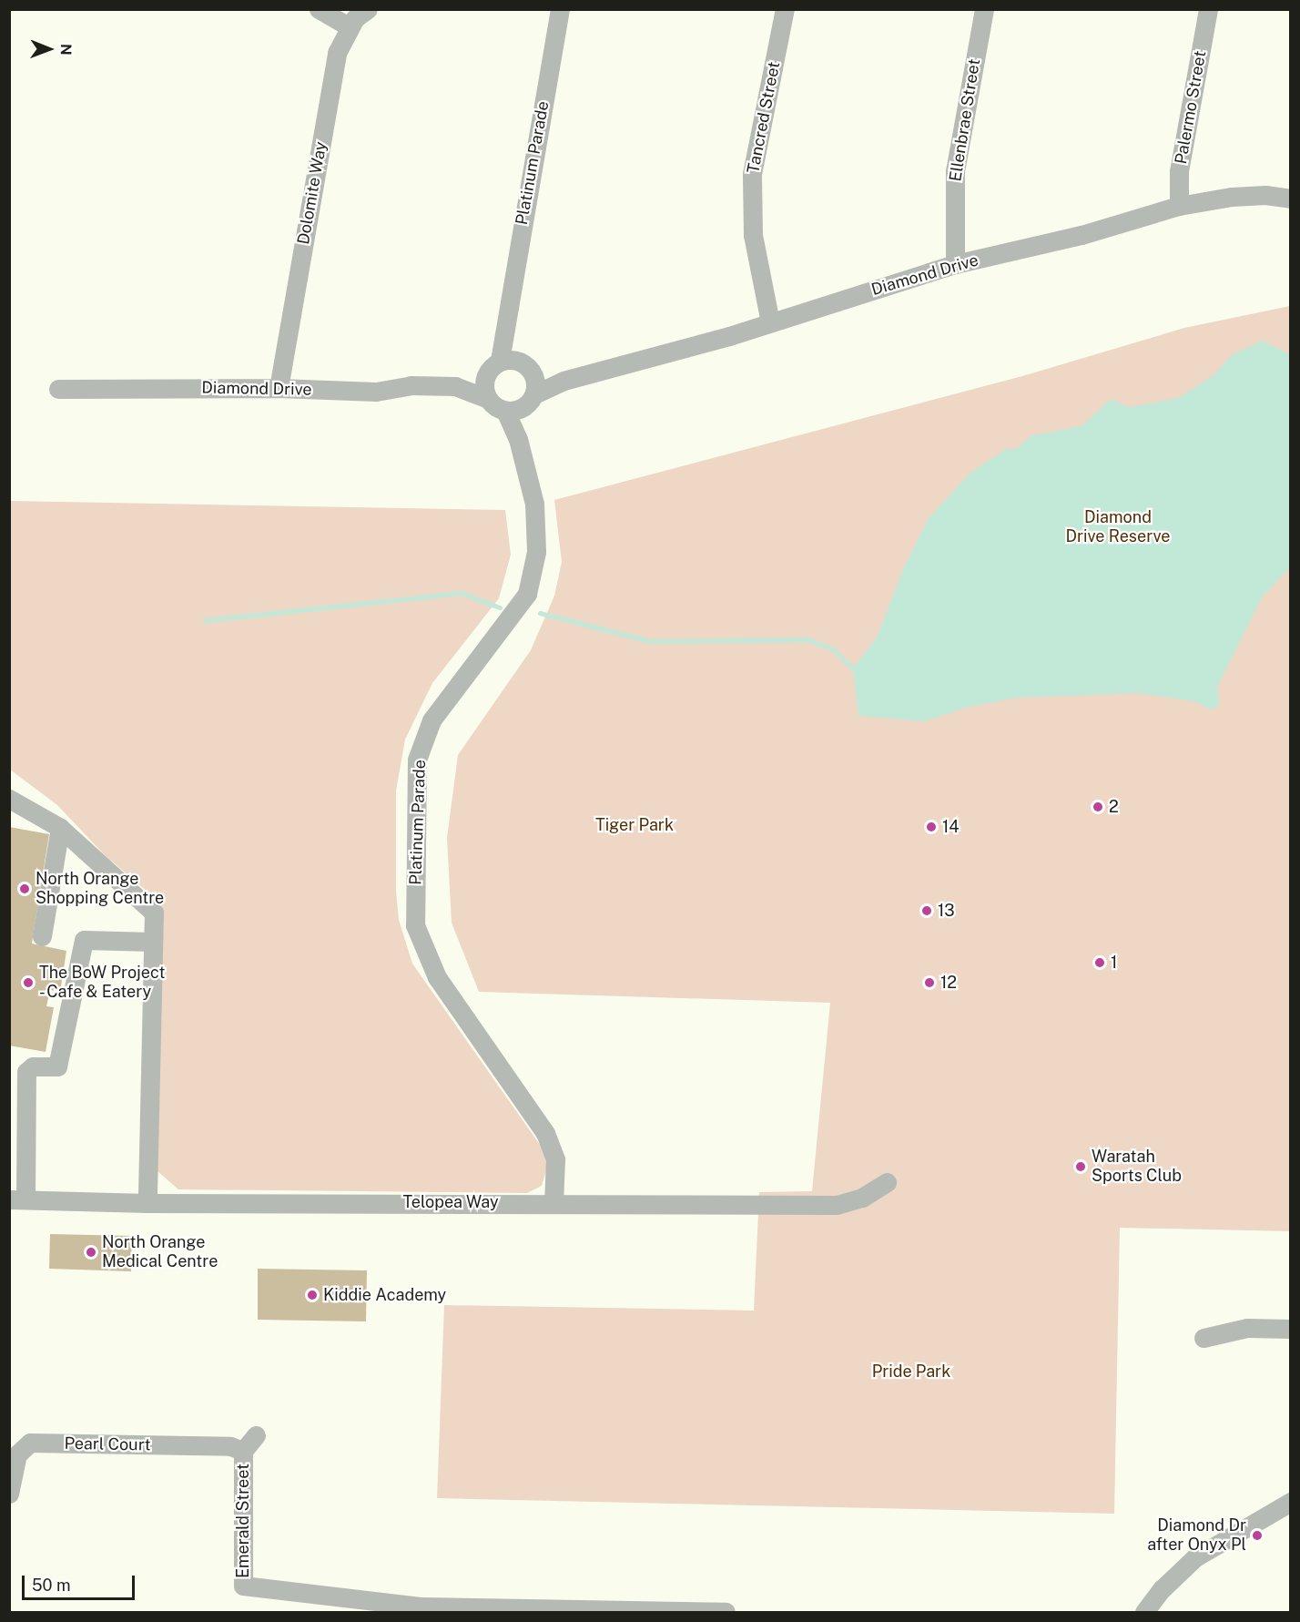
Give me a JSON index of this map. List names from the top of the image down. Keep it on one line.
{"streets":{"street":["Palermo Street","Tancred Street","Ellenbrae Street","Platinum Parade","Dolomite Way","Diamond Drive","Telopea Way","Pearl Court","Emerald Street"]},"crossings":[["Palermo Street","Diamond Drive"],["Tancred Street","Diamond Drive"],["Ellenbrae Street","Diamond Drive"],["Platinum Parade","Diamond Drive"],["Platinum Parade","Telopea Way"],["Dolomite Way","Diamond Drive"],["Pearl Court","Emerald Street"]],"parks":["Diamond Drive Reserve","Tiger Park","Pride Park"],"places":["2","14","North Orange Shopping Centre","13","1","The BoW Project - Cafe & Eatery","12","Waratah Sports Club","North Orange Medical Centre","Kiddie Academy","Diamond Dr after Onyx Pl"],"scale_bar":"50 m","north":"right"}
